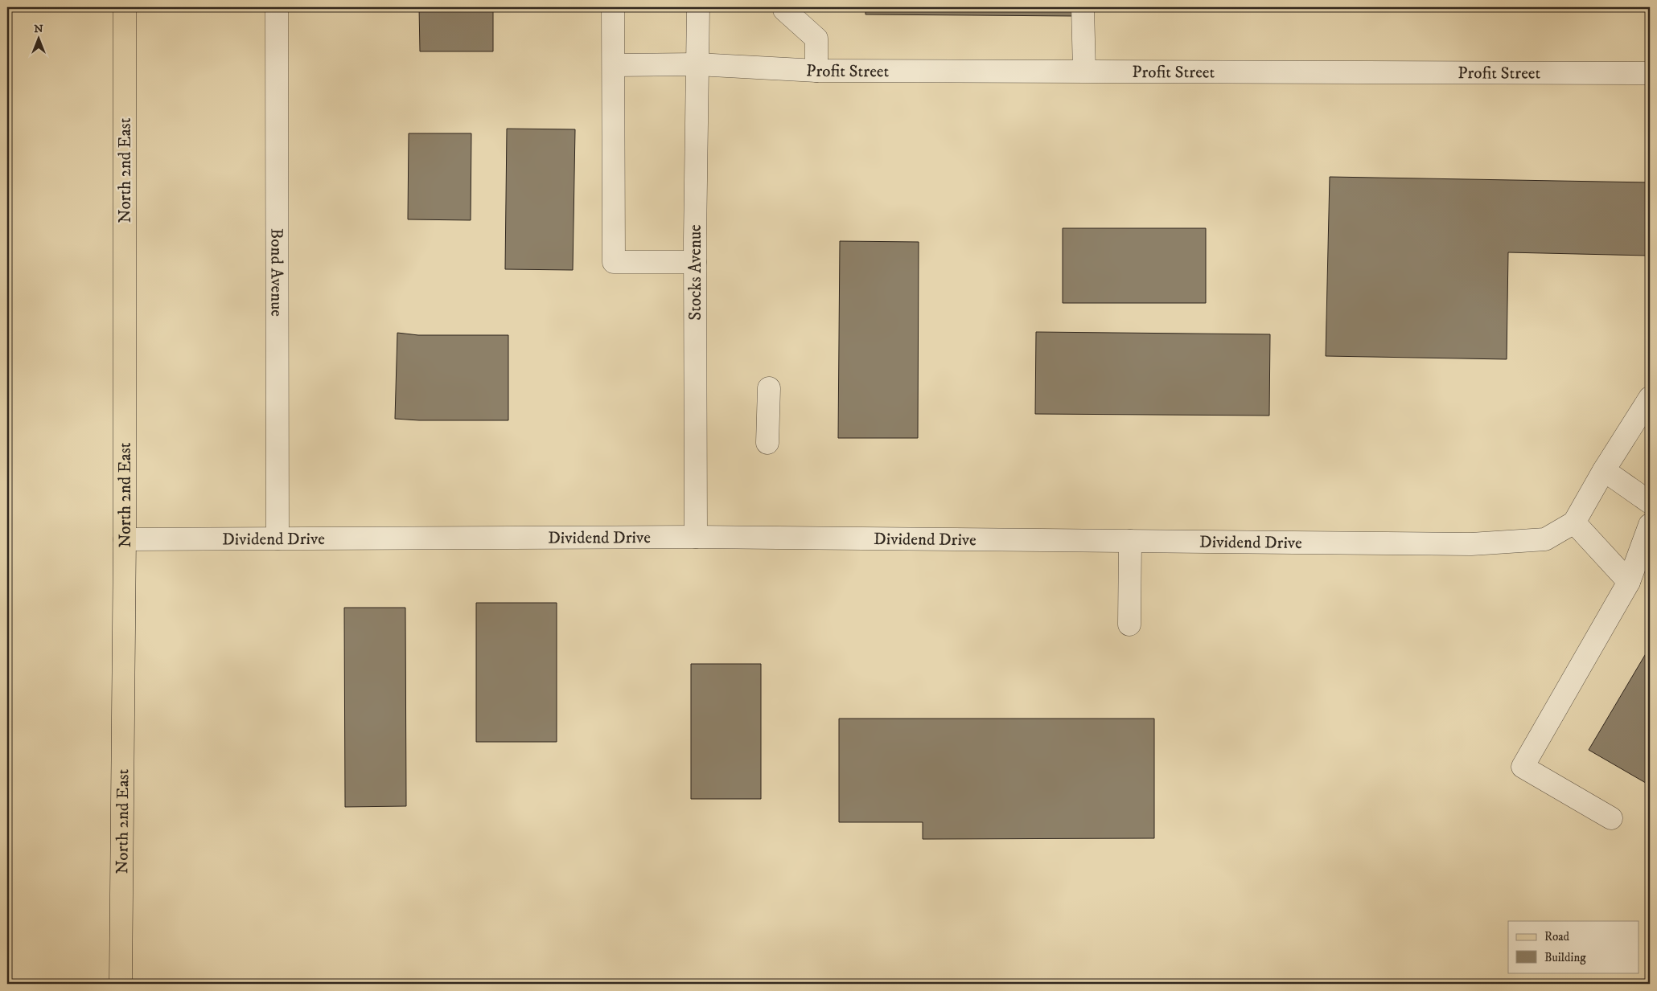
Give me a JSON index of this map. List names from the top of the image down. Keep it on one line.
{"streets":{"main road":["North 2nd East"],"street":["Profit Street","Stocks Avenue","Bond Avenue","Dividend Drive"]},"crossings":[["Profit Street","Stocks Avenue"],["North 2nd East","Dividend Drive"],["Stocks Avenue","Dividend Drive"],["Bond Avenue","Dividend Drive"]],"legend":["Road","Building"],"north":"top"}
